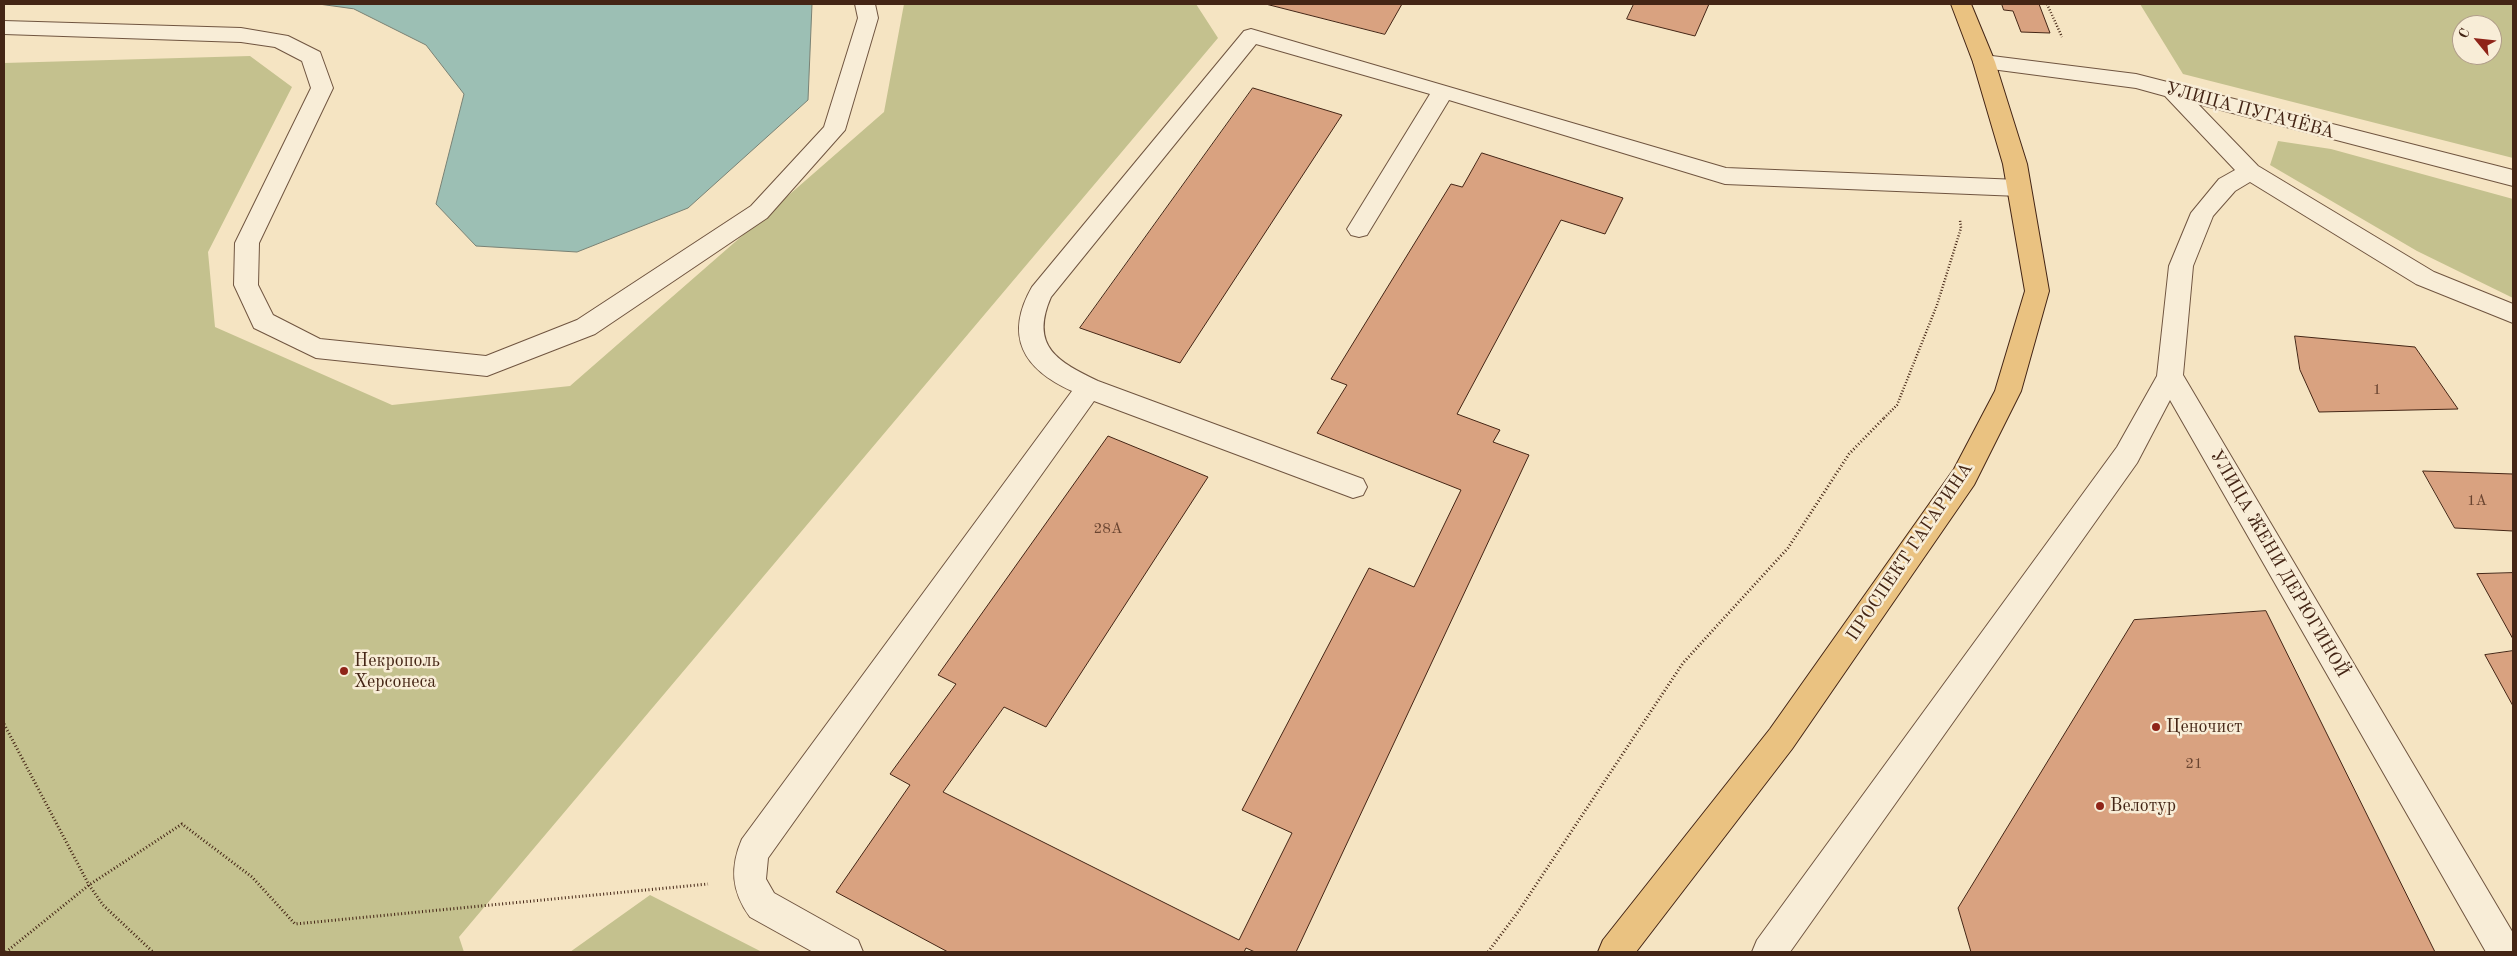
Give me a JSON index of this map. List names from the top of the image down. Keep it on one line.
{"streets":{"main road":["ПРОСПЕКТ ГАГАРИНА"],"street":["УЛИЦА ПУГАЧЁВА","УЛИЦА ЖЕНИ ДЕРЮГИНОЙ"]},"crossings":[["УЛИЦА ПУГАЧЁВА","ПРОСПЕКТ ГАГАРИНА"]],"places":["Некрополь Херсонеса","Ценочист","Велотур"],"house_numbers":["1","1А","28А","21"],"north":"top left"}
